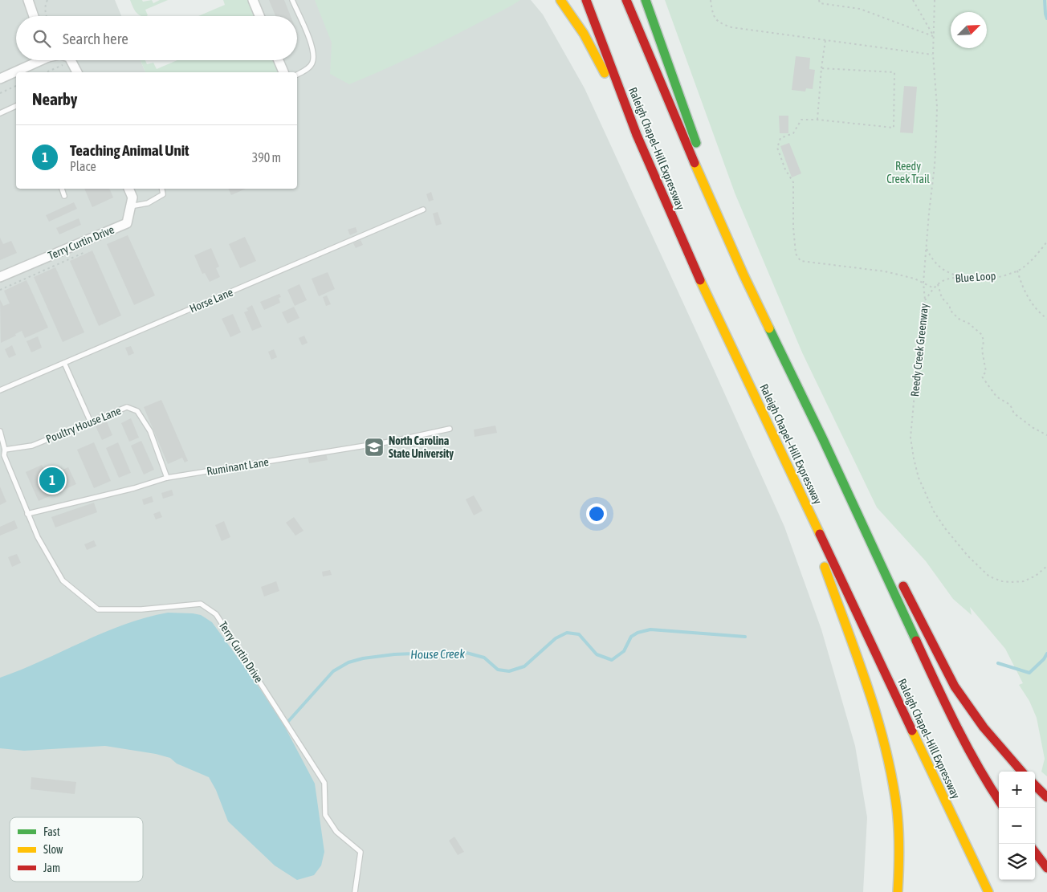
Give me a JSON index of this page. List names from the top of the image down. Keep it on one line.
{"streets":{"highway":["Raleigh Chapel–Hill Expressway"],"street":["Terry Curtin Drive"],"lane":["Horse Lane","Poultry House Lane","Ruminant Lane"],"path":["Blue Loop","Reedy Creek Greenway"]},"crossings":[["Terry Curtin Drive","Poultry House Lane"],["Terry Curtin Drive","Ruminant Lane"],["Blue Loop","Reedy Creek Greenway"],["Poultry House Lane","Ruminant Lane"]],"water":["House Creek"],"parks":["Reedy Creek Trail"],"places":{"school or university":["North Carolina State University"]},"legend":["Fast","Slow","Jam"],"north":"top right","page":{"search":"Search here","heading":"Nearby","list":[{"mark":"1","name":"Teaching Animal Unit","note":"Place","value":"390 m"}],"pins":"1","map_buttons":["+","−"]}}
